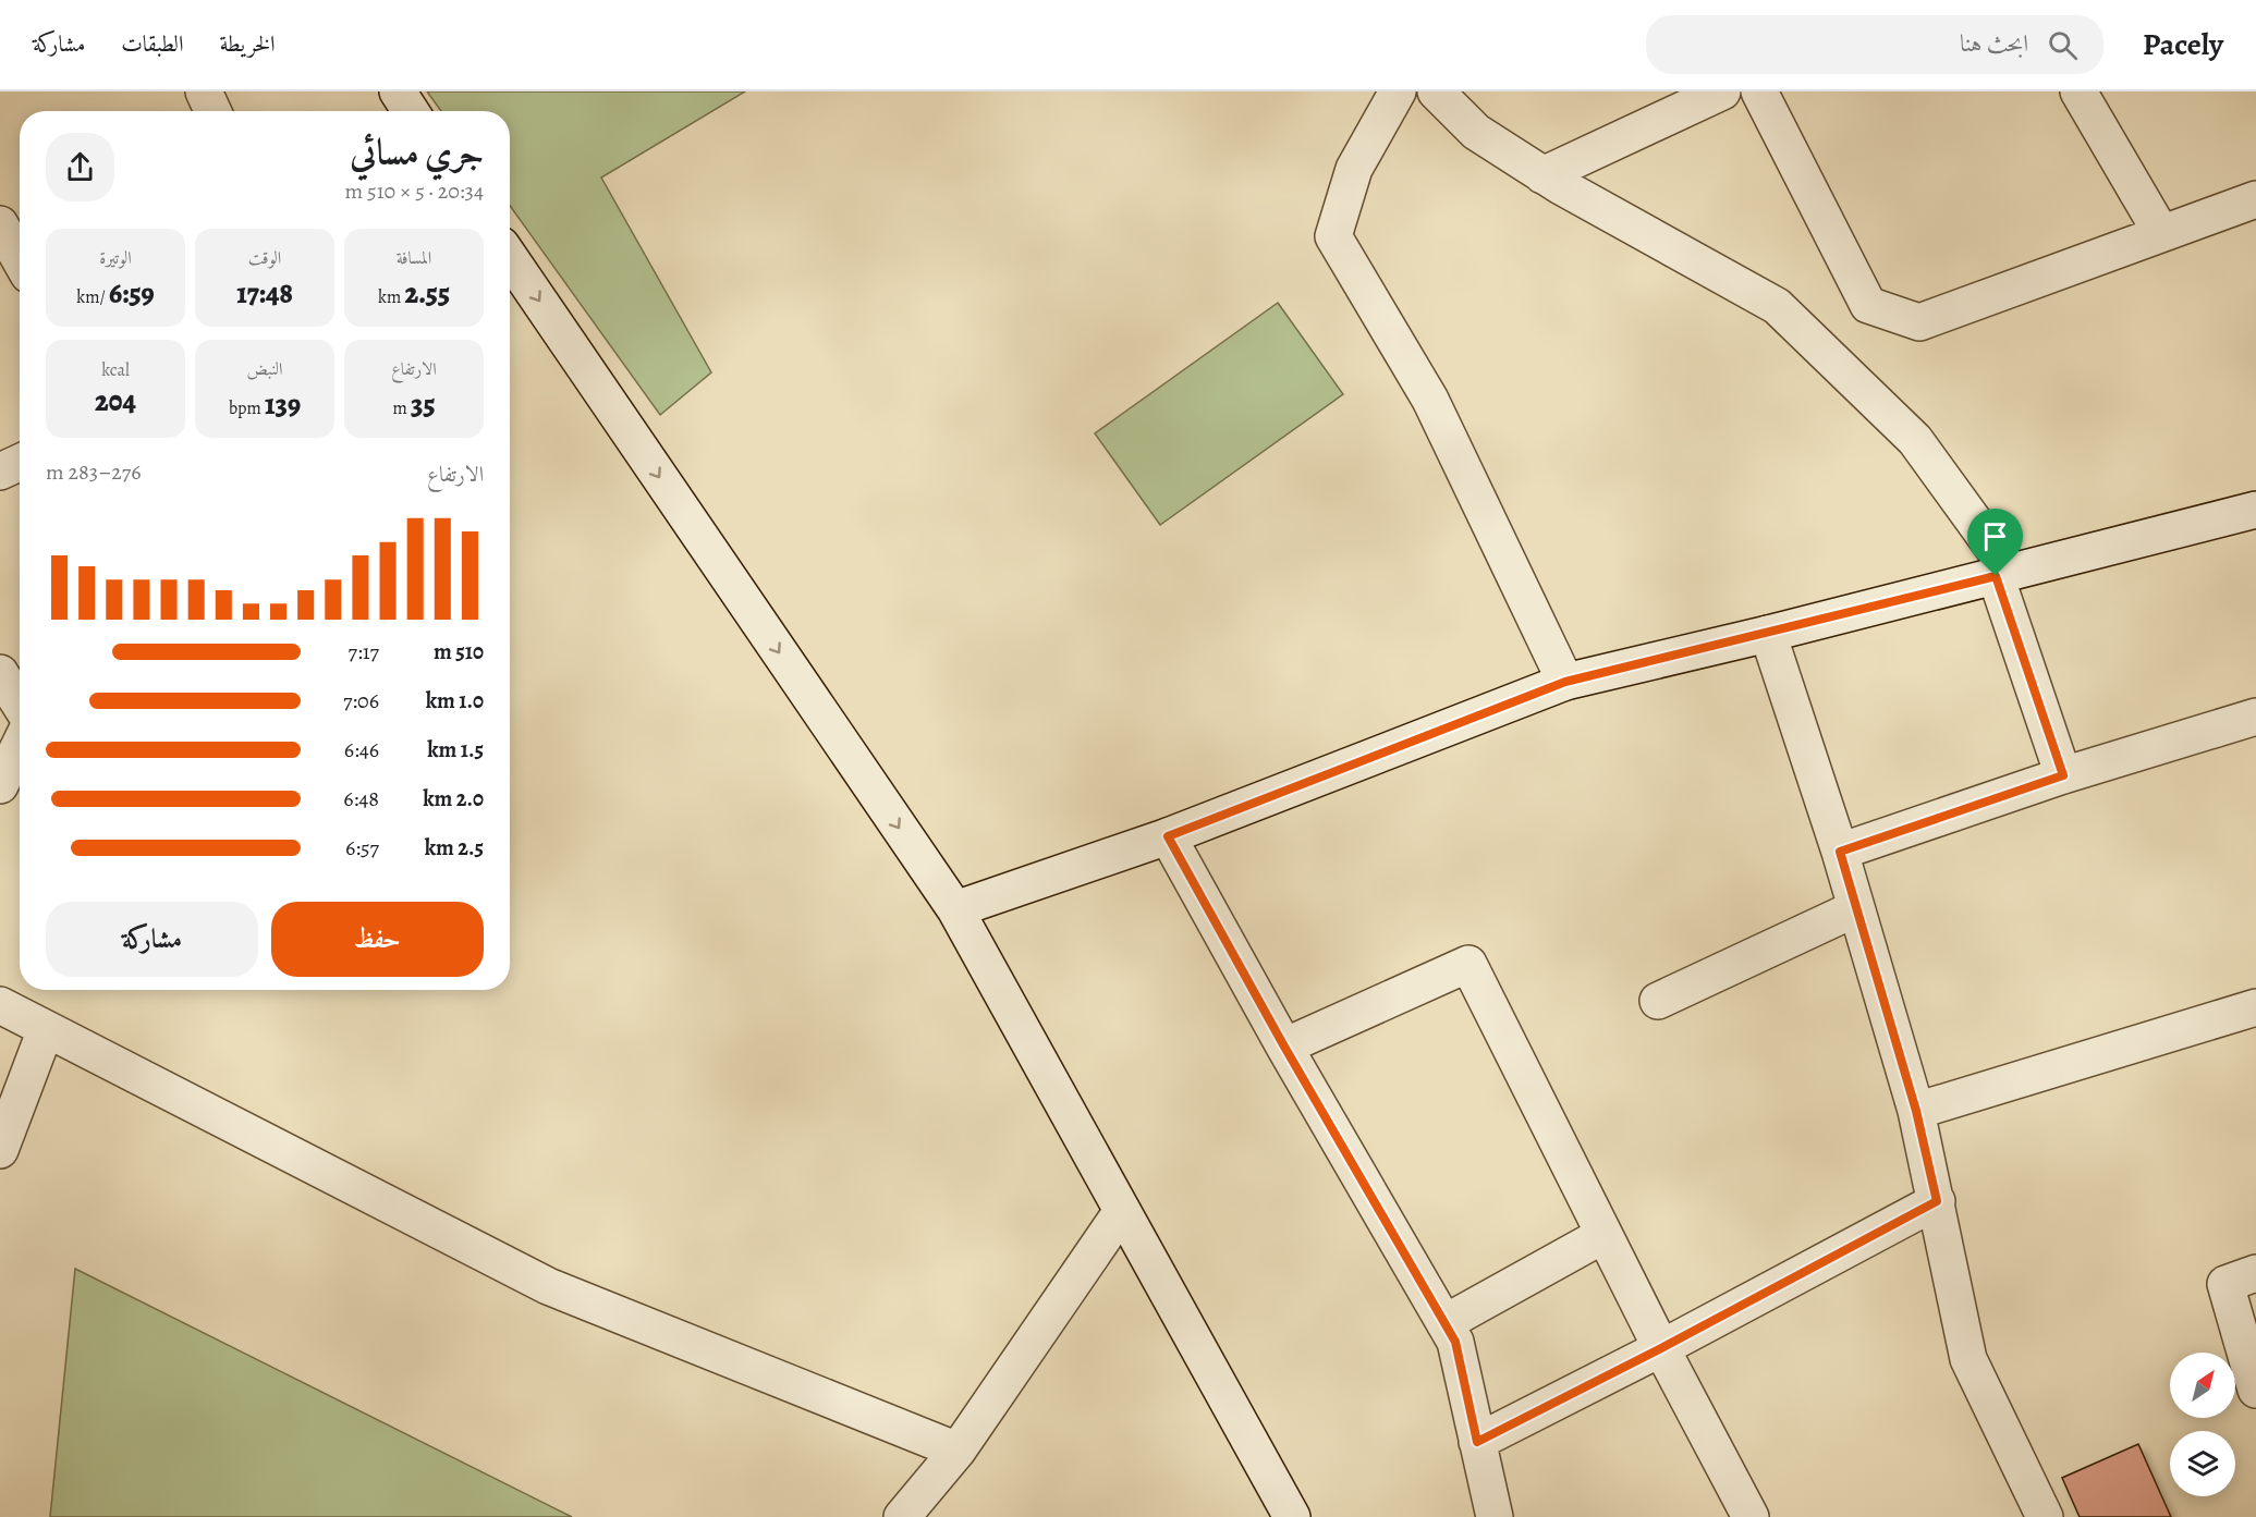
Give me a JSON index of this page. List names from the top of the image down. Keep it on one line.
{"north":"top right","page":{"header":"Pacely","search":"ابحث هنا","nav":["الخريطة","الطبقات","مشاركة"],"heading":["جري مسائي","20:34 · 5 × 510 m"],"stats":[["المسافة","2.55 km"],["الوقت","17:48"],["الوتيرة","6:59 /km"],["الارتفاع","35 m"],["النبض","139 bpm"],["kcal","204"]],"chart":["الارتفاع","276–283 m"],"list":[{"name":"510 m","note":"7:17"},{"name":"1.0 km","note":"7:06"},{"name":"1.5 km","note":"6:46"},{"name":"2.0 km","note":"6:48"},{"name":"2.5 km","note":"6:57"}],"buttons":["حفظ","مشاركة"]}}
